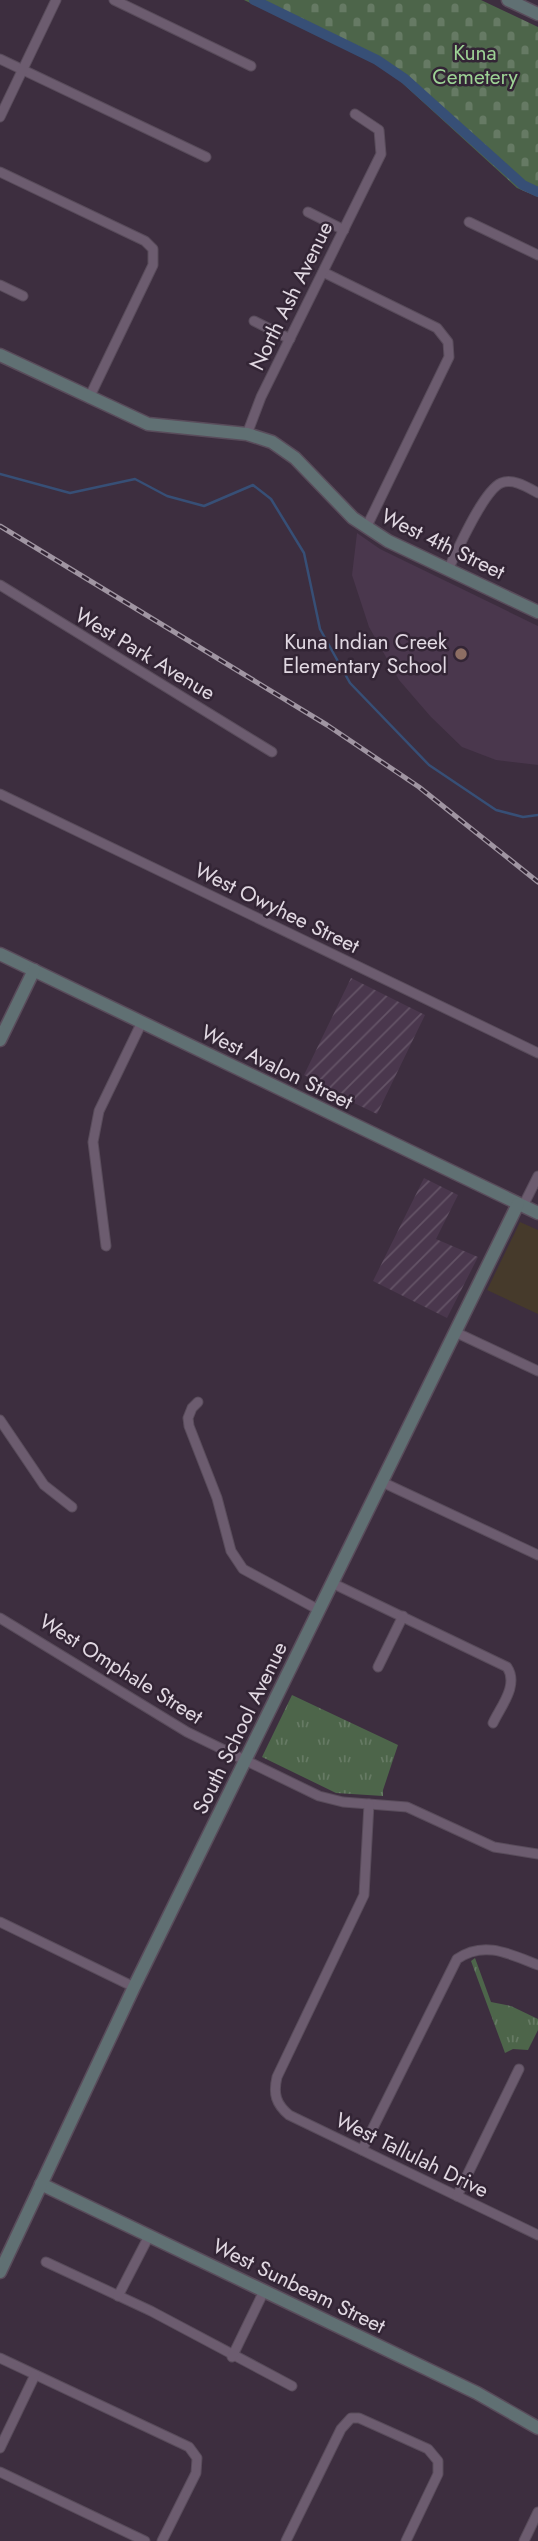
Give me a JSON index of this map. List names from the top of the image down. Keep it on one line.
{"streets":{"street":["North Ash Avenue","West 4th Street","West Park Avenue","West Owyhee Street","West Avalon Street","West Omphale Street","South School Avenue","West Tallulah Drive","West Sunbeam Street"]},"crossings":[["North Ash Avenue","West 4th Street"],["West Avalon Street","South School Avenue"],["West Omphale Street","South School Avenue"],["West Omphale Street","West Tallulah Drive"],["South School Avenue","West Sunbeam Street"]],"parks":["Kuna Cemetery"],"places":["Kuna Indian Creek Elementary School"]}
